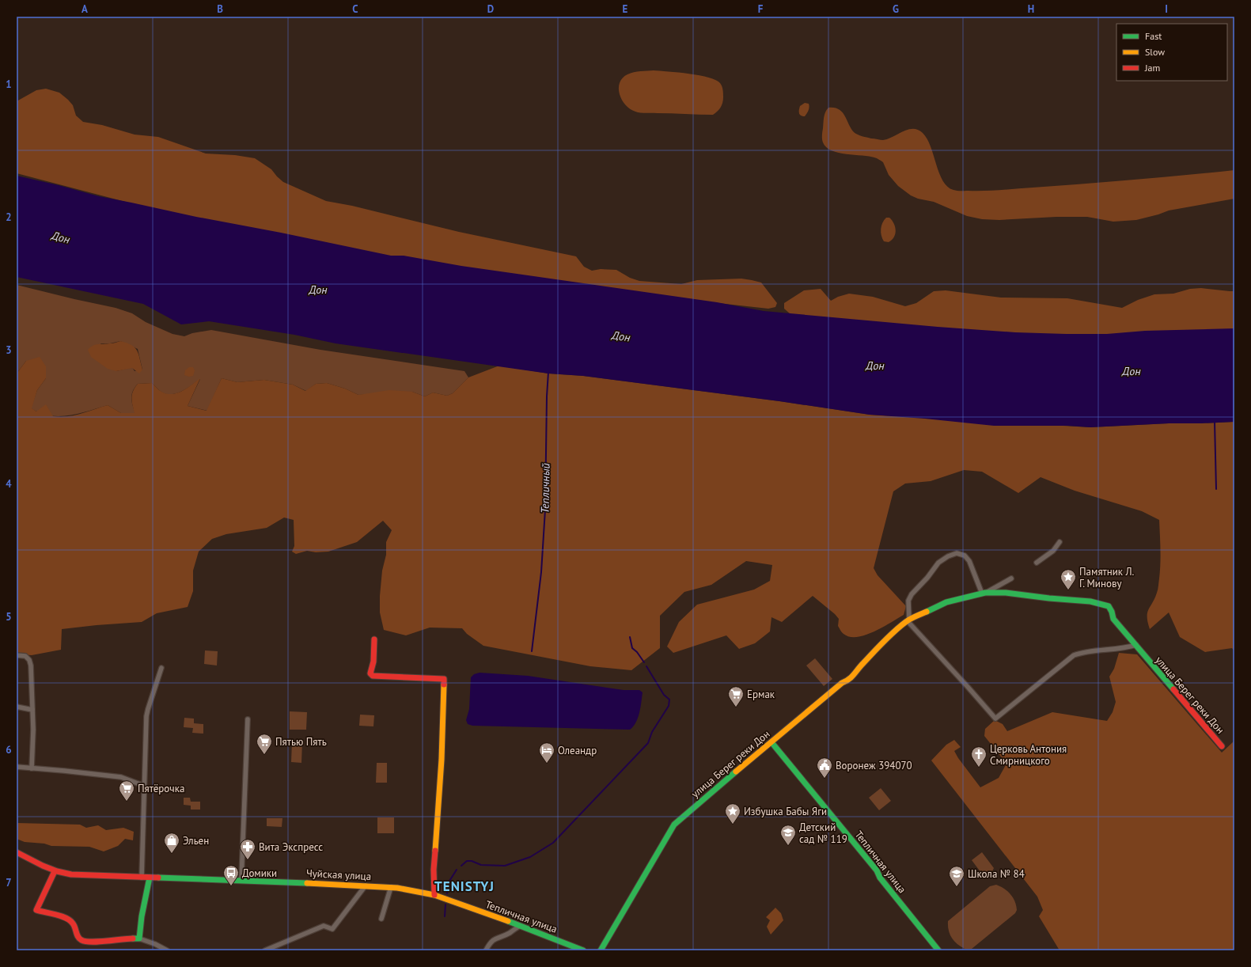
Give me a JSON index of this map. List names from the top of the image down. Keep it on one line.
{"streets":{"street":["улица Берег реки Дон","Тепличная улица","Чуйская улица"]},"crossings":[["улица Берег реки Дон","Тепличная улица"],["Тепличная улица","Чуйская улица"]],"districts":["TENISTYJ"],"water":["Дон","Тепличный"],"places":{"place":["Памятник Л. Г. Минову","Избушка Бабы Яги"],"supermarket":["Ермак","Пятью Пять","Пятёрочка"],"hotel":["Олеандр"],"church":["Церковь Антония Смирницкого"],"public building":["Воронеж 394070"],"school or university":["Детский сад № 119","Школа № 84"],"shop":["Эльен"],"pharmacy":["Вита Экспресс"],"bus stop":["Домики"]},"legend":["Fast","Slow","Jam"],"grid":{"columns":["A","B","C","D","E","F","G","H","I"],"rows":["1","2","3","4","5","6","7"]}}
